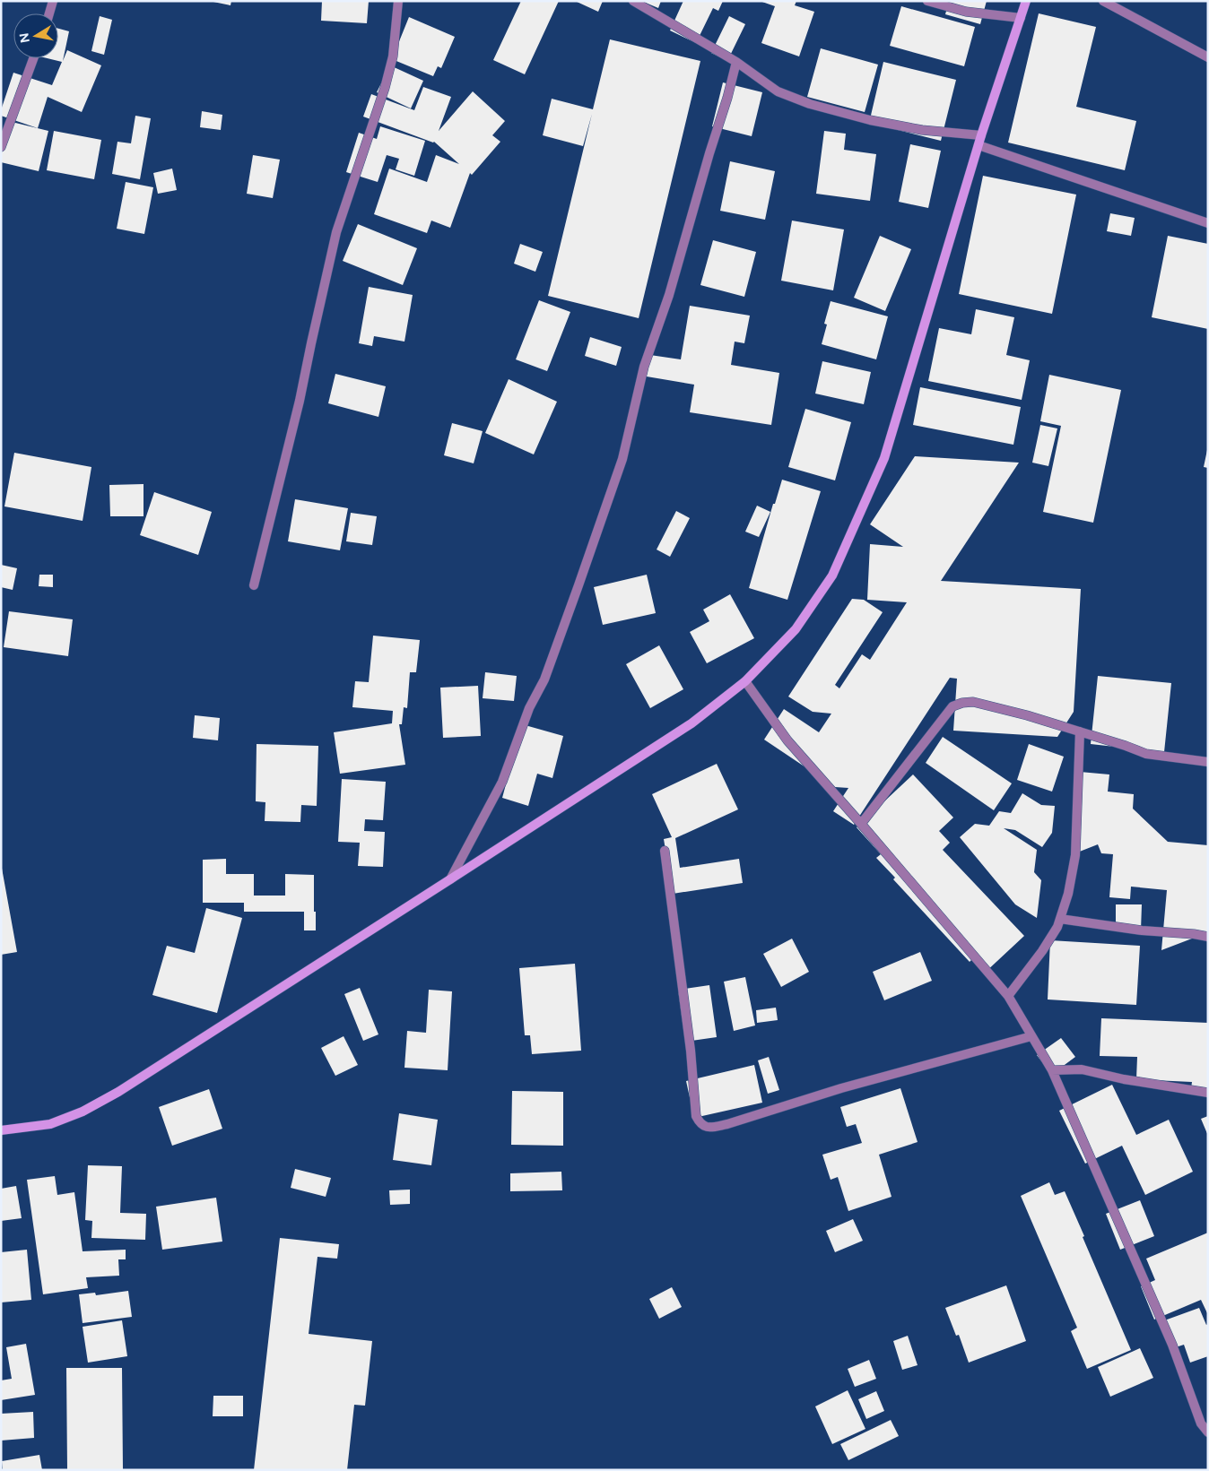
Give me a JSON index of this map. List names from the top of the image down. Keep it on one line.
{"north":"left"}
